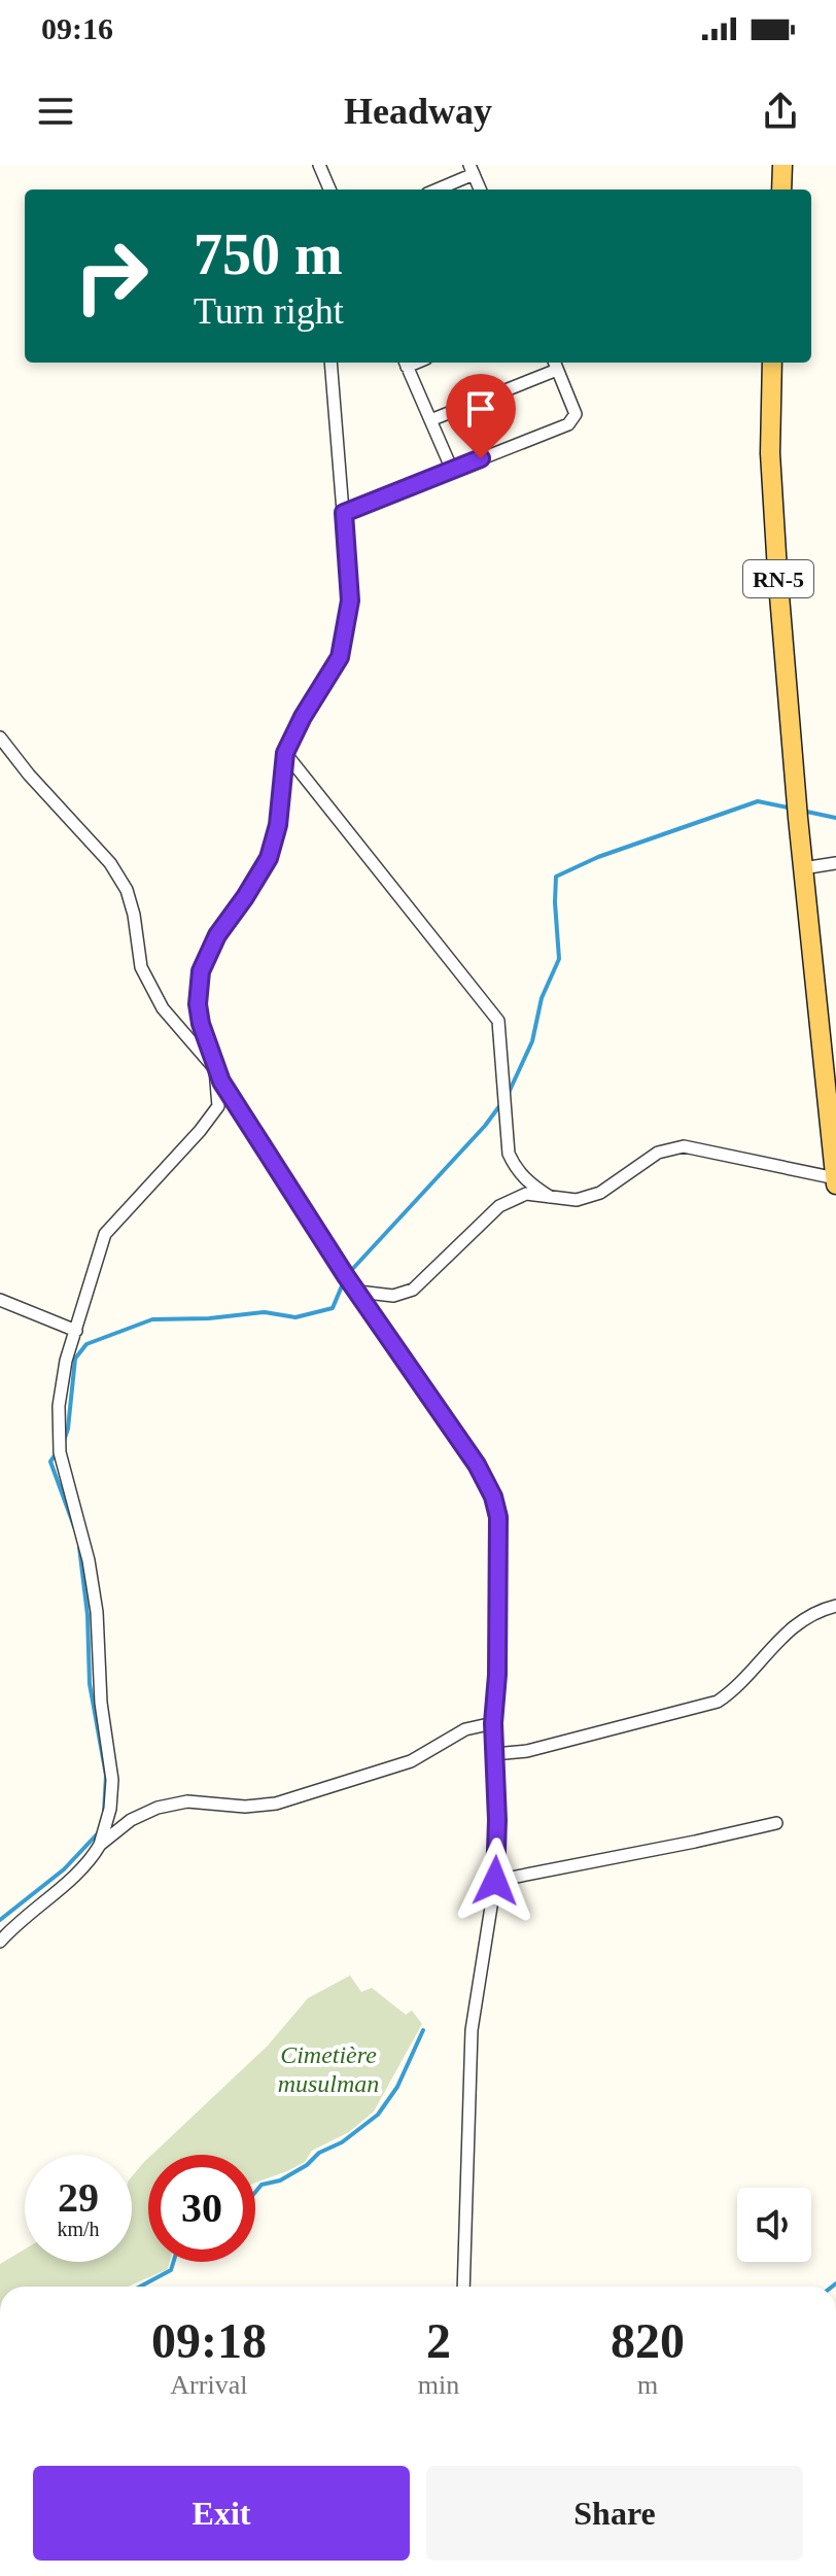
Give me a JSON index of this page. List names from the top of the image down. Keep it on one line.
{"streets":{"main road":["RN-5"]},"parks":["Cimetière musulman"],"page":{"status":"09:16","header":"Headway","turn":["750 m","Turn right"],"speed":"29 km/h","limit":"30","eta":["09:18","Arrival","2","min","820","m"],"buttons":["Exit","Share"]}}
